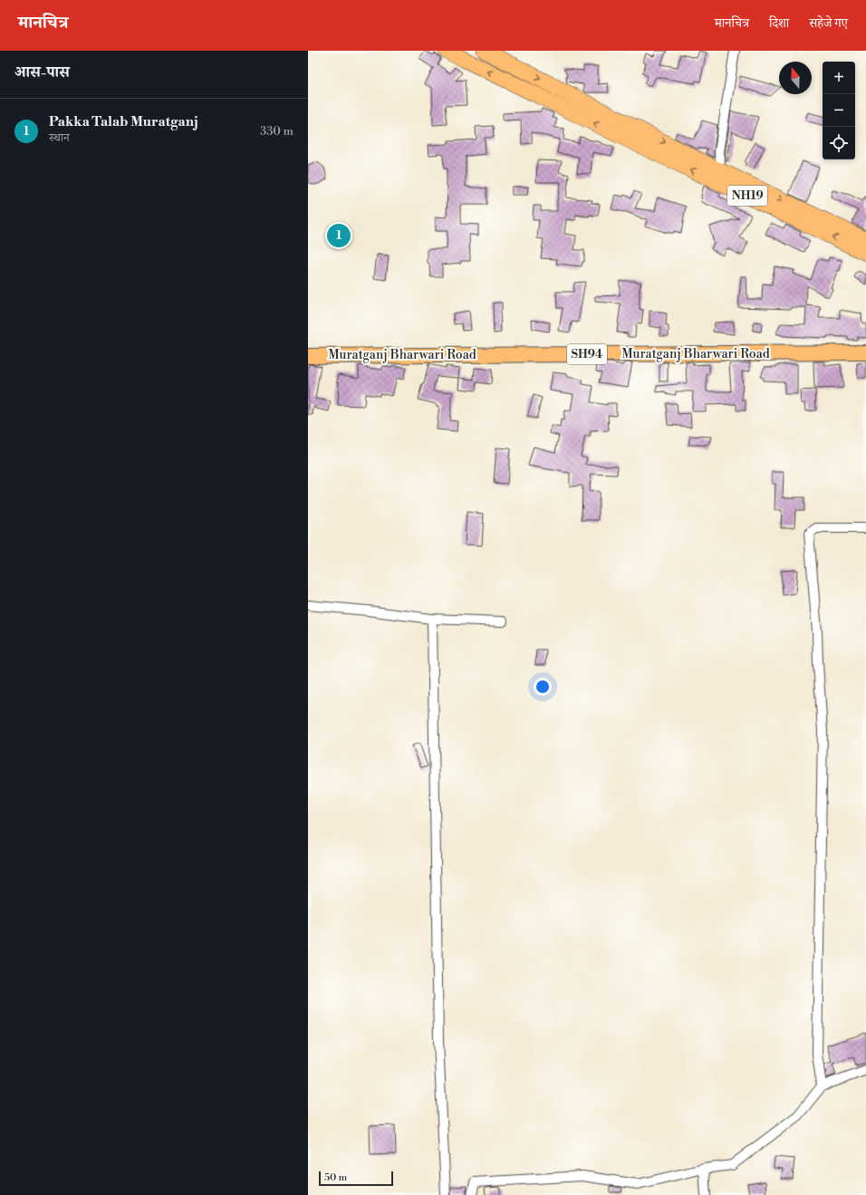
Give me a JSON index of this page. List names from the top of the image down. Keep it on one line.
{"streets":{"highway":["NH19"],"main road":["SH94","Muratganj Bharwari Road"]},"scale_bar":"50 m","north":"top","page":{"header":"मानचित्र","nav":["मानचित्र","दिशा","सहेजे गए"],"heading":"आस-पास","map_buttons":["+","−"],"list":[{"mark":"1","name":"Pakka Talab Muratganj","note":"स्थान","value":"330 m"}],"pins":"1","scale":"50 m"}}
